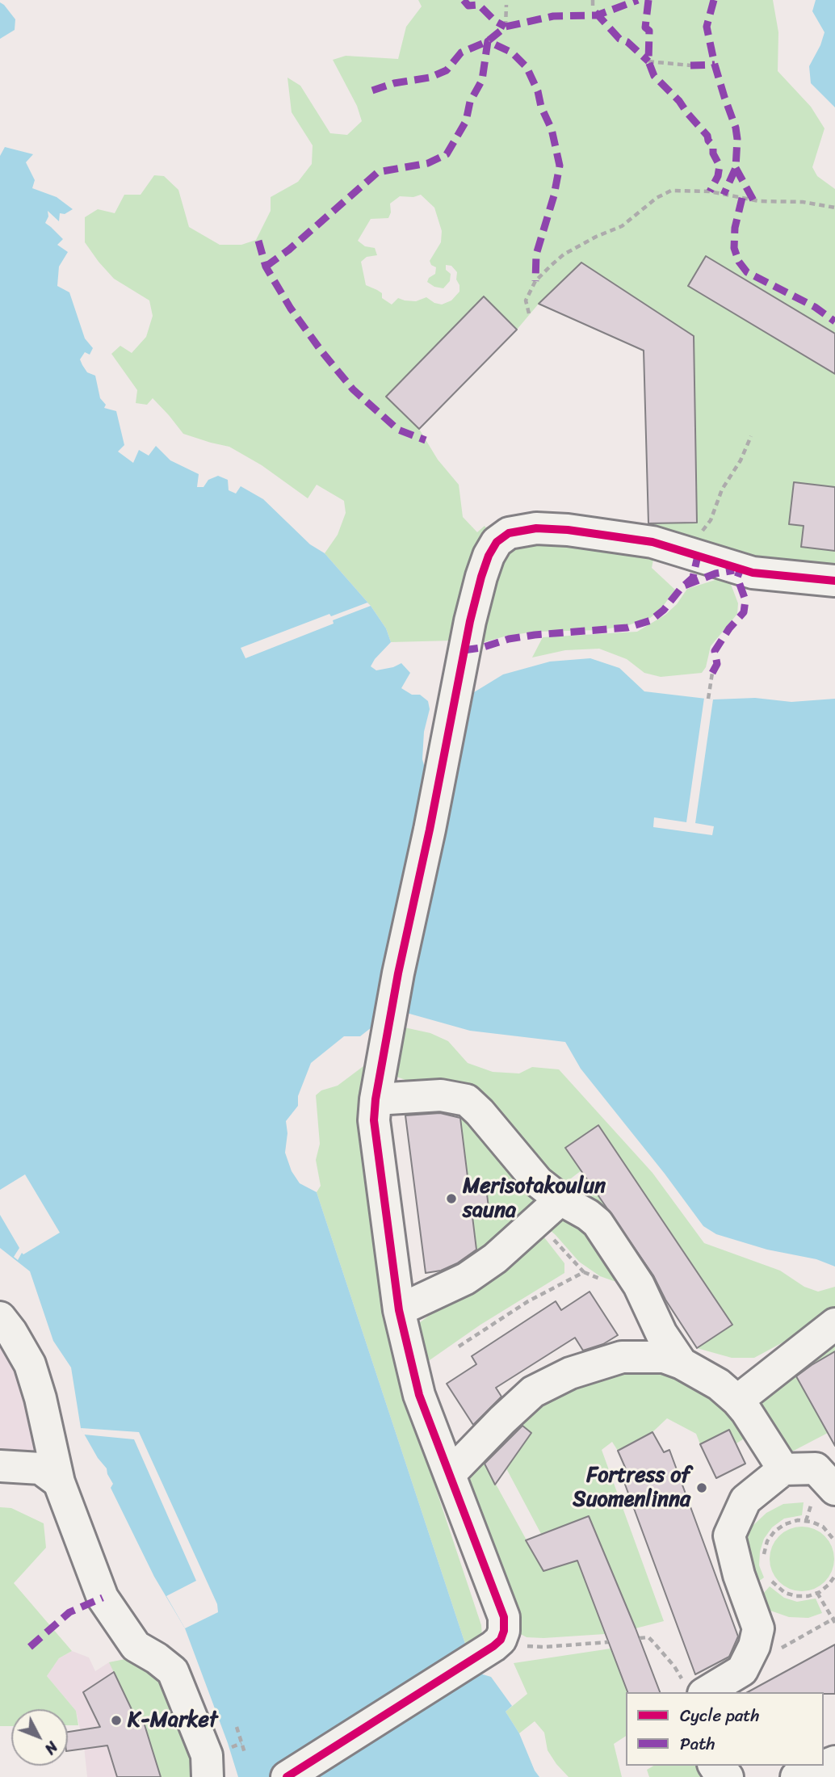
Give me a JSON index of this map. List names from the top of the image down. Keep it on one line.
{"places":["Merisotakoulun sauna","Fortress of Suomenlinna","K-Market"],"legend":["Cycle path","Path"],"north":"bottom right"}
